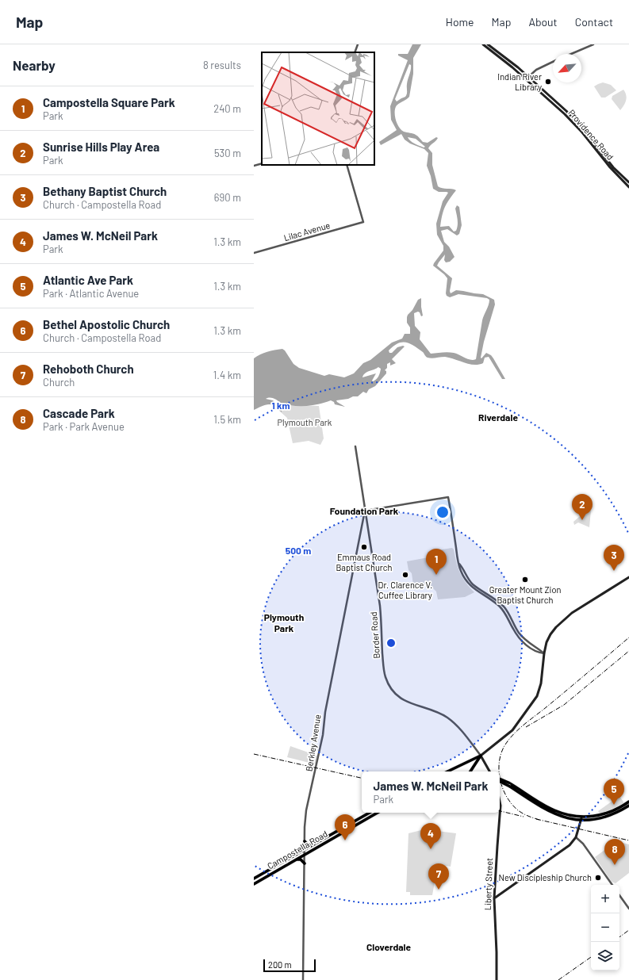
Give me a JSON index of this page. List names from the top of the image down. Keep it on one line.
{"streets":{"main road":["Providence Road","Campostella Road","Liberty Street"],"street":["Lilac Avenue","Border Road","Berkley Avenue"]},"crossings":[["Border Road","Berkley Avenue"],["Berkley Avenue","Campostella Road"]],"districts":["Riverdale","Foundation Park","Plymouth Park","Cloverdale"],"parks":["Plymouth Park"],"places":["Indian River Library","Emmaus Road Baptist Church","Dr. Clarence V. Cuffee Library","Greater Mount Zion Baptist Church","New Discipleship Church"],"scale_bar":"200 m","north":"bottom left","page":{"header":"Map","nav":["Home","Map","About","Contact"],"heading":["Nearby","8 results"],"list":[{"mark":"1","name":"Campostella Square Park","note":"Park","value":"240 m"},{"mark":"2","name":"Sunrise Hills Play Area","note":"Park","value":"530 m"},{"mark":"3","name":"Bethany Baptist Church","note":"Church · Campostella Road","value":"690 m"},{"mark":"4","name":"James W. McNeil Park","note":"Park","value":"1.3 km"},{"mark":"5","name":"Atlantic Ave Park","note":"Park · Atlantic Avenue","value":"1.3 km"},{"mark":"6","name":"Bethel Apostolic Church","note":"Church · Campostella Road","value":"1.3 km"},{"mark":"7","name":"Rehoboth Church","note":"Church","value":"1.4 km"},{"mark":"8","name":"Cascade Park","note":"Park · Park Avenue","value":"1.5 km"}],"pins":["2","3","1","5","6","4","8","7"],"popup":["James W. McNeil Park","Park"],"map_buttons":["+","−"],"scale":"200 m"},"rings":["1 km","500 m"]}
